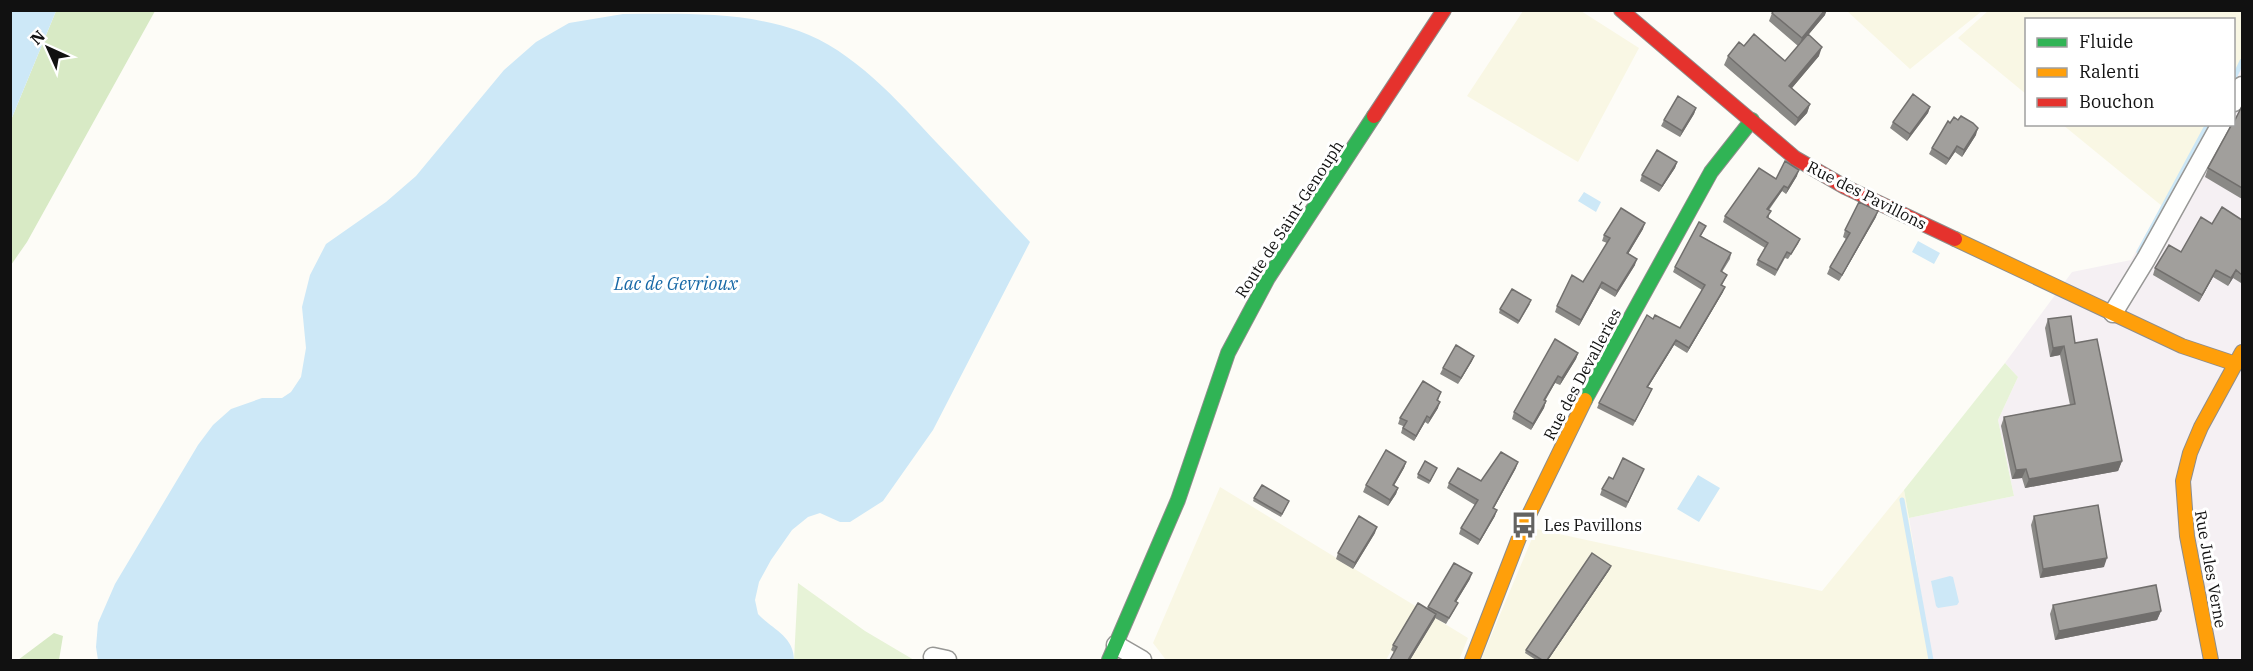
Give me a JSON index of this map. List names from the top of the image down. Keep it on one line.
{"streets":{"street":["Rue des Pavillons","Route de Saint-Genouph","Rue des Devalleries","Rue Jules Verne"]},"crossings":[["Rue des Pavillons","Rue des Devalleries"],["Rue des Pavillons","Rue Jules Verne"]],"water":["Lac de Gevrioux"],"places":{"bus stop":["Les Pavillons"]},"legend":["Fluide","Ralenti","Bouchon"],"north":"top left"}
